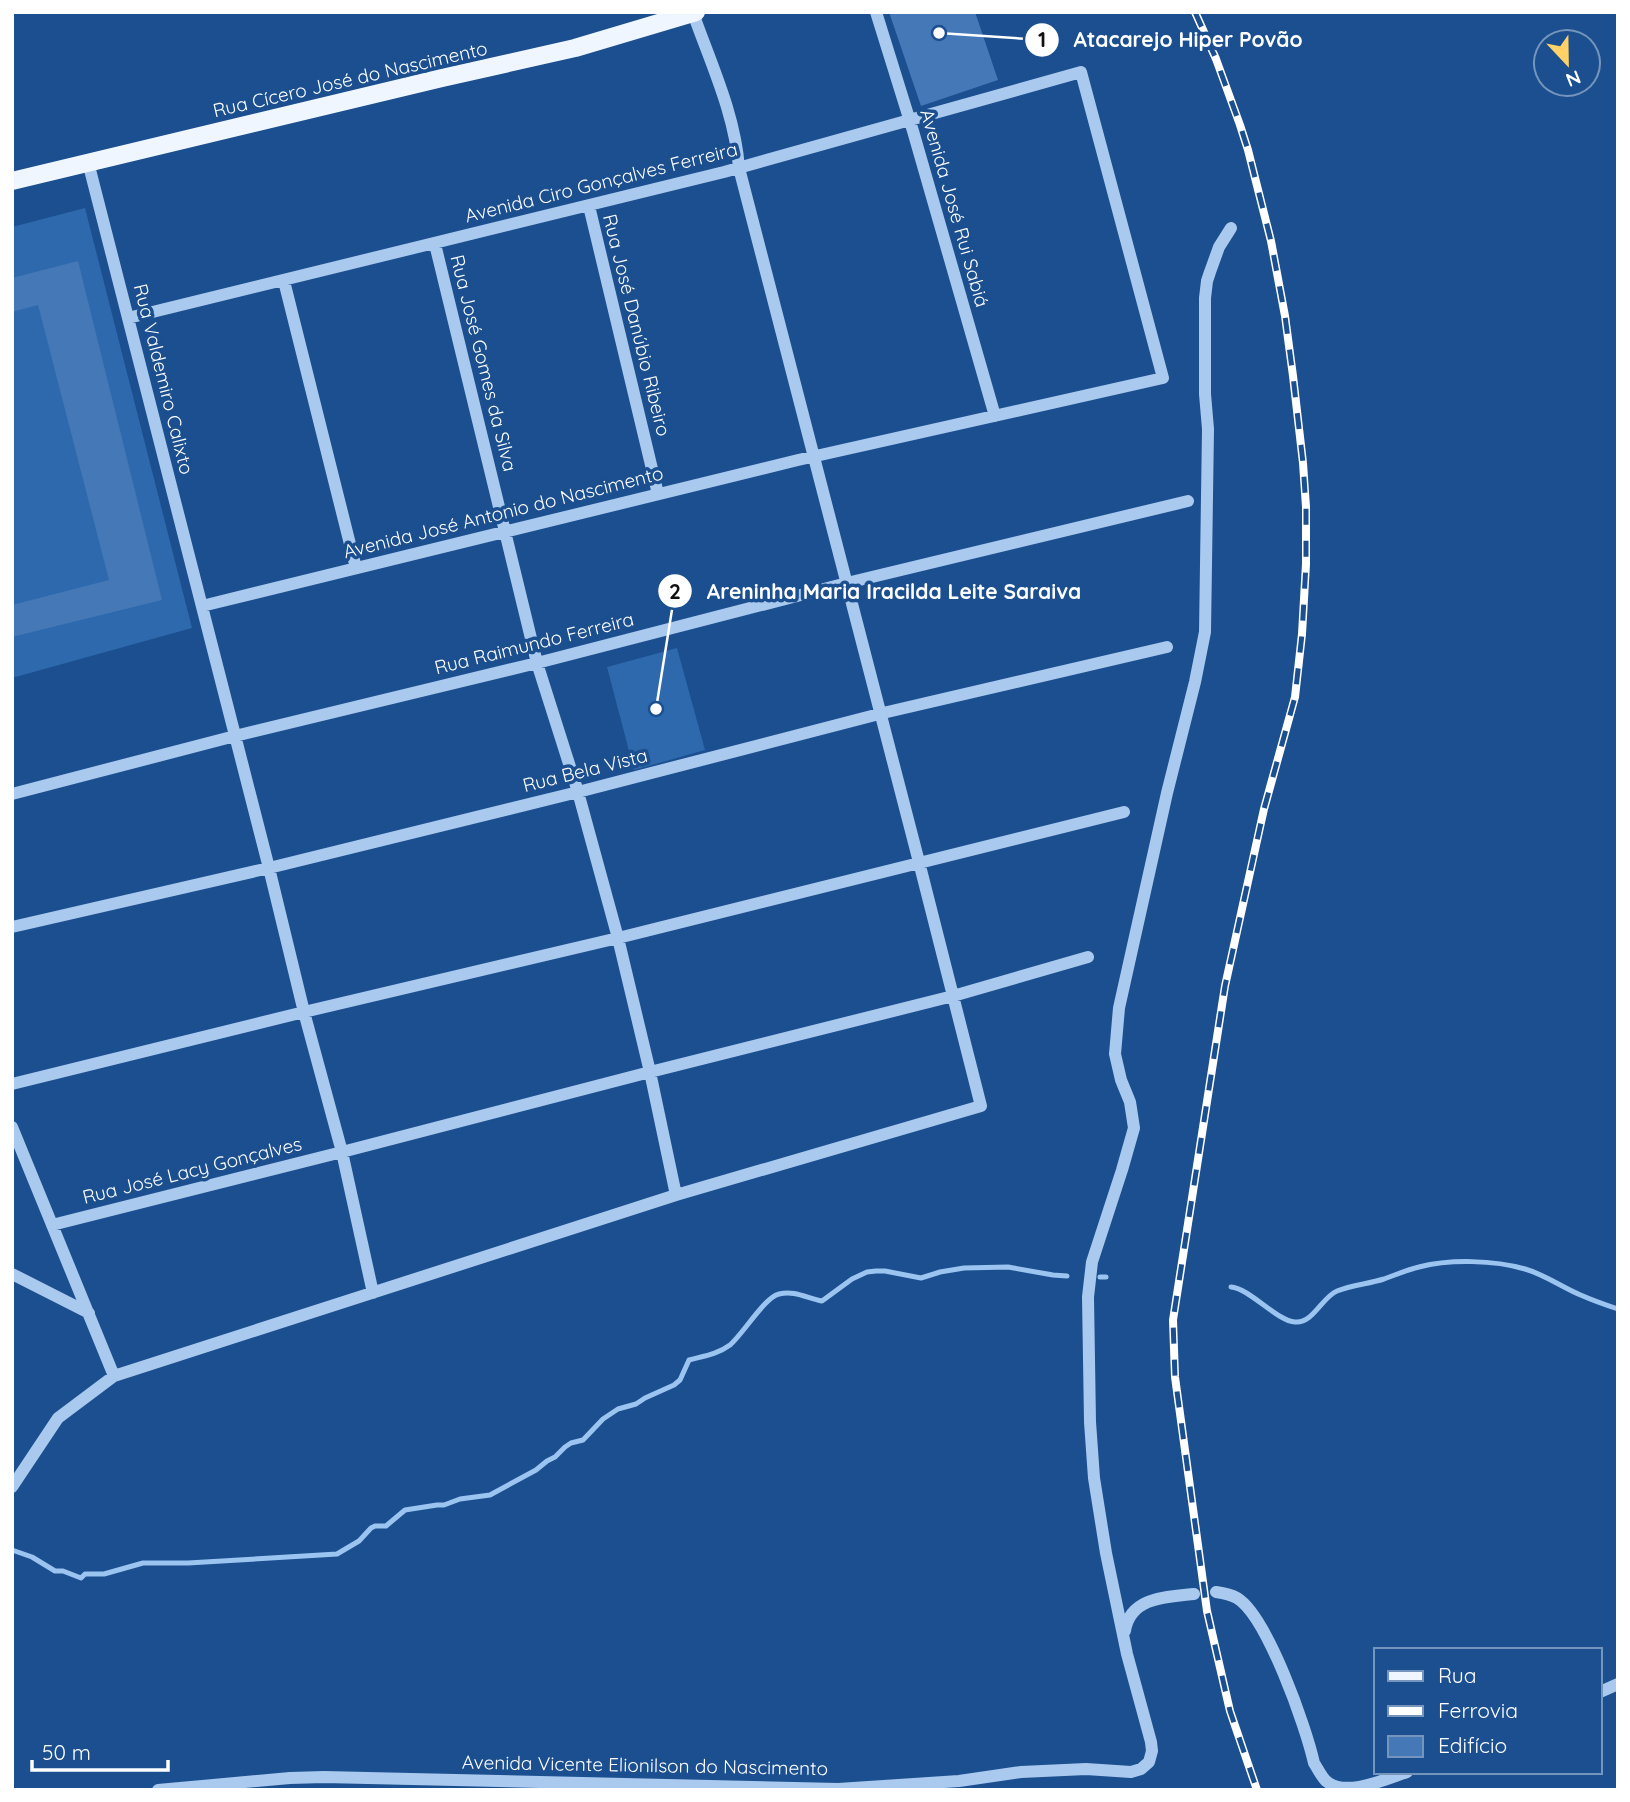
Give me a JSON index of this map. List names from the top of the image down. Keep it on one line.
{"streets":{"main road":["Rua Cícero José do Nascimento"],"street":["Avenida Ciro Gonçalves Ferreira","Avenida José Rui Sabiá","Rua José Danúbio Ribeiro","Rua José Gomes da Silva","Rua Valdemiro Calixto","Avenida José Antonio do Nascimento","Rua Raimundo Ferreira","Rua Bela Vista","Rua José Lacy Gonçalves","Avenida Vicente Elionilson do Nascimento"]},"crossings":[["Rua Cícero José do Nascimento","Rua Valdemiro Calixto"],["Avenida Ciro Gonçalves Ferreira","Avenida José Rui Sabiá"],["Avenida Ciro Gonçalves Ferreira","Rua José Danúbio Ribeiro"],["Avenida Ciro Gonçalves Ferreira","Rua José Gomes da Silva"],["Avenida Ciro Gonçalves Ferreira","Rua Valdemiro Calixto"],["Avenida Ciro Gonçalves Ferreira","Avenida José Antonio do Nascimento"],["Avenida José Rui Sabiá","Avenida José Antonio do Nascimento"],["Rua José Danúbio Ribeiro","Avenida José Antonio do Nascimento"],["Rua José Gomes da Silva","Avenida José Antonio do Nascimento"],["Rua José Gomes da Silva","Rua Raimundo Ferreira"],["Rua José Gomes da Silva","Rua Bela Vista"],["Rua José Gomes da Silva","Rua José Lacy Gonçalves"],["Rua Valdemiro Calixto","Avenida José Antonio do Nascimento"],["Rua Valdemiro Calixto","Rua Raimundo Ferreira"],["Rua Valdemiro Calixto","Rua Bela Vista"],["Rua Valdemiro Calixto","Rua José Lacy Gonçalves"]],"places":["Atacarejo Hiper Povão","Areninha Maria Iracilda Leite Saraiva"],"legend":["Rua","Ferrovia","Edifício"],"scale_bar":"50 m","north":"bottom"}
